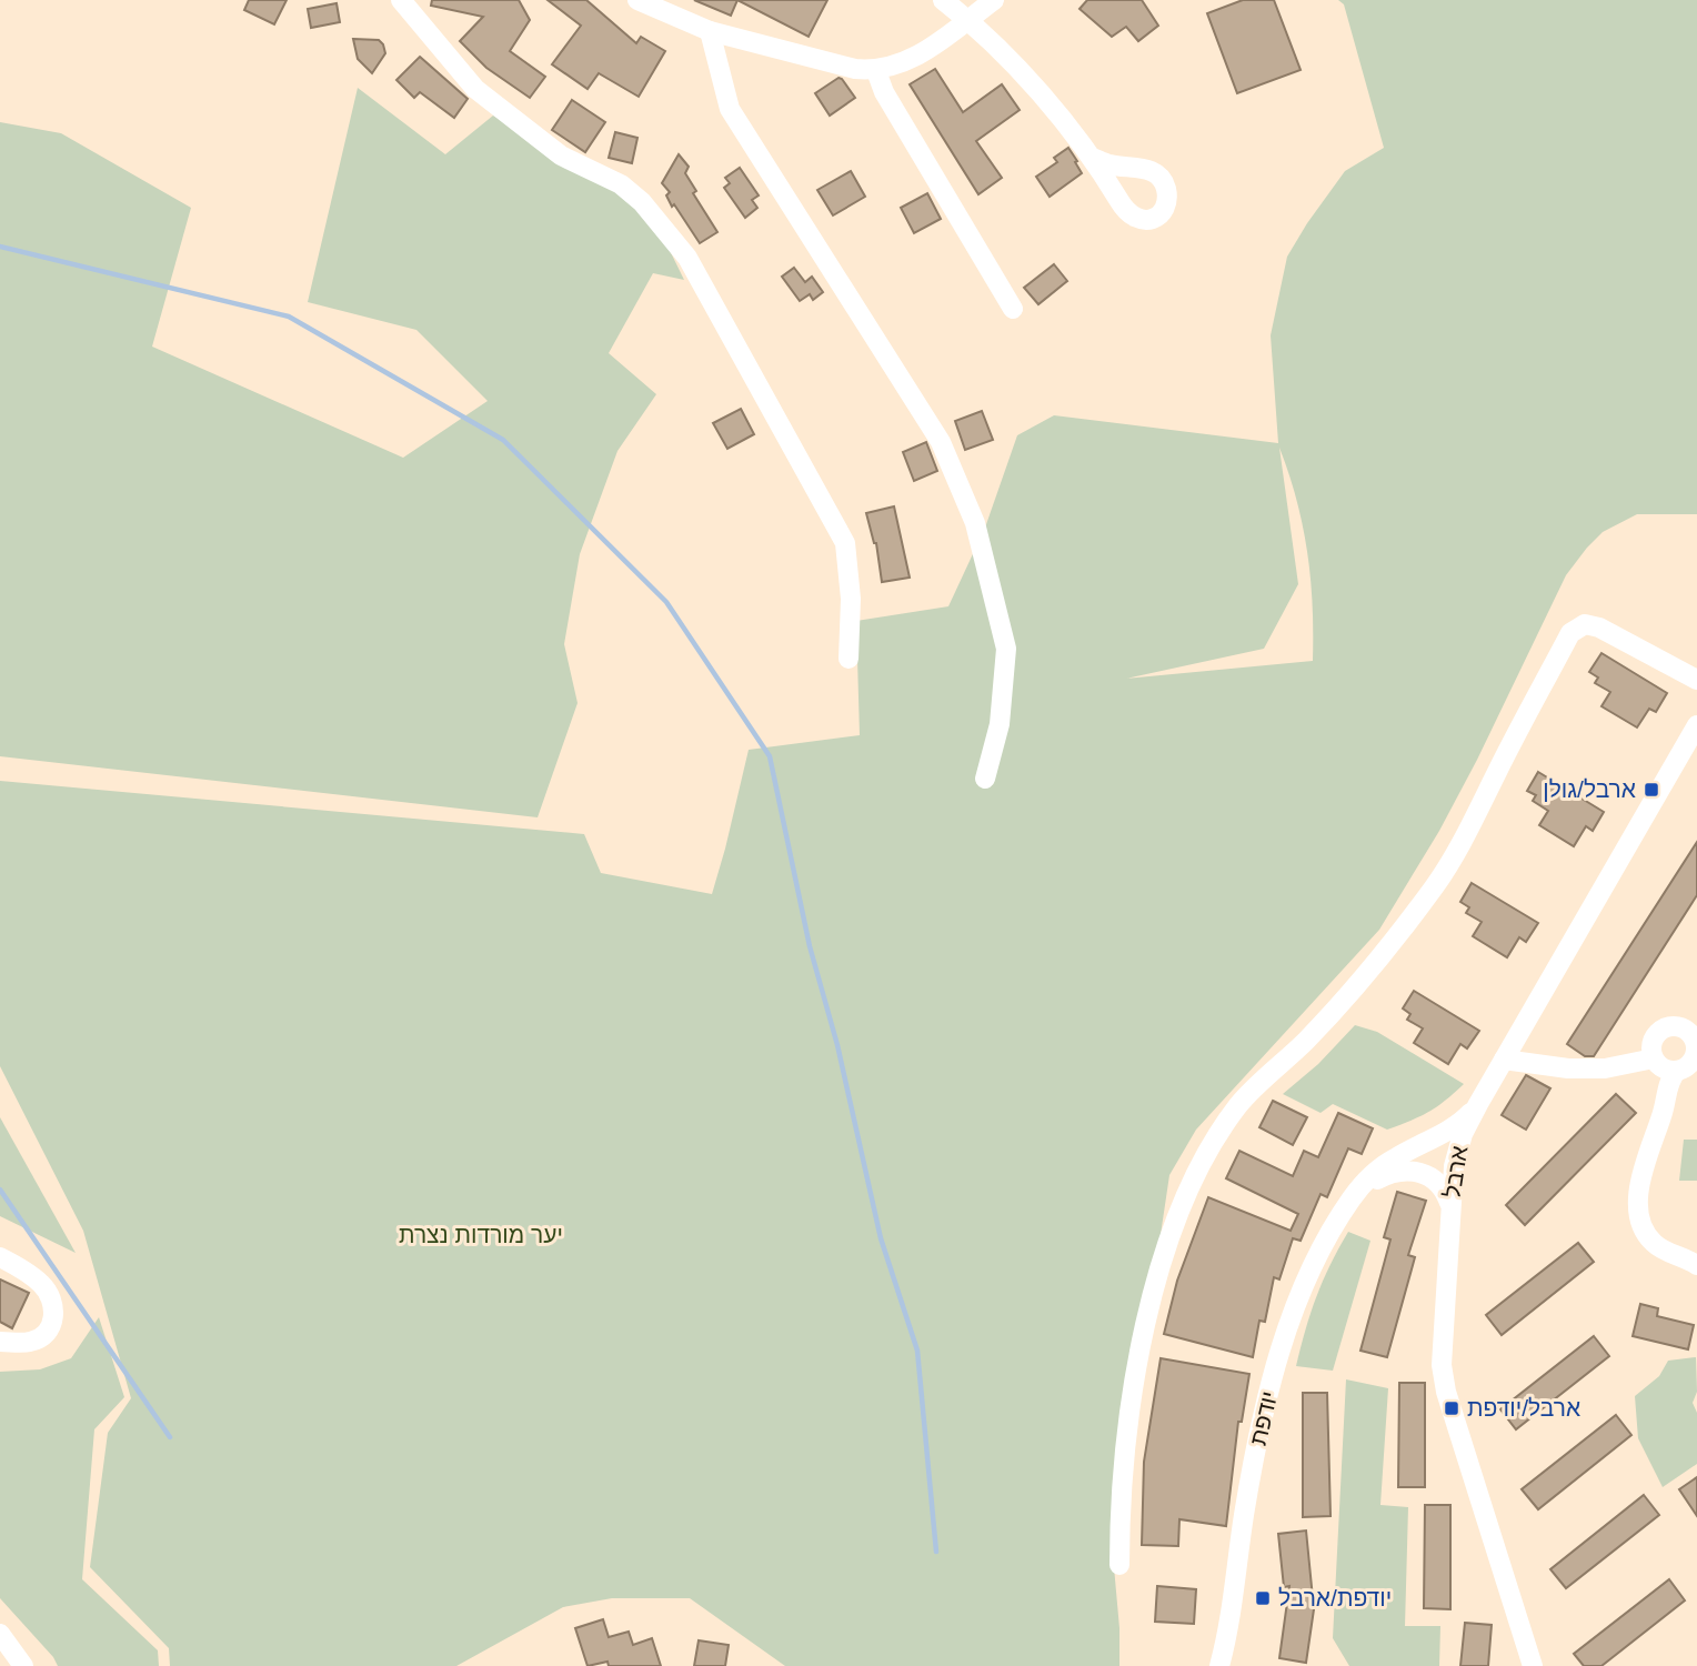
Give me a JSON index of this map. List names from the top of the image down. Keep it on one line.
{"streets":{"street":["ארבל","יודפת"]},"crossings":[["ארבל","יודפת"]],"parks":["יער מורדות נצרת"],"places":{"transit":["ארבל/גולן","ארבל/יודפת","יודפת/ארבל"]}}
